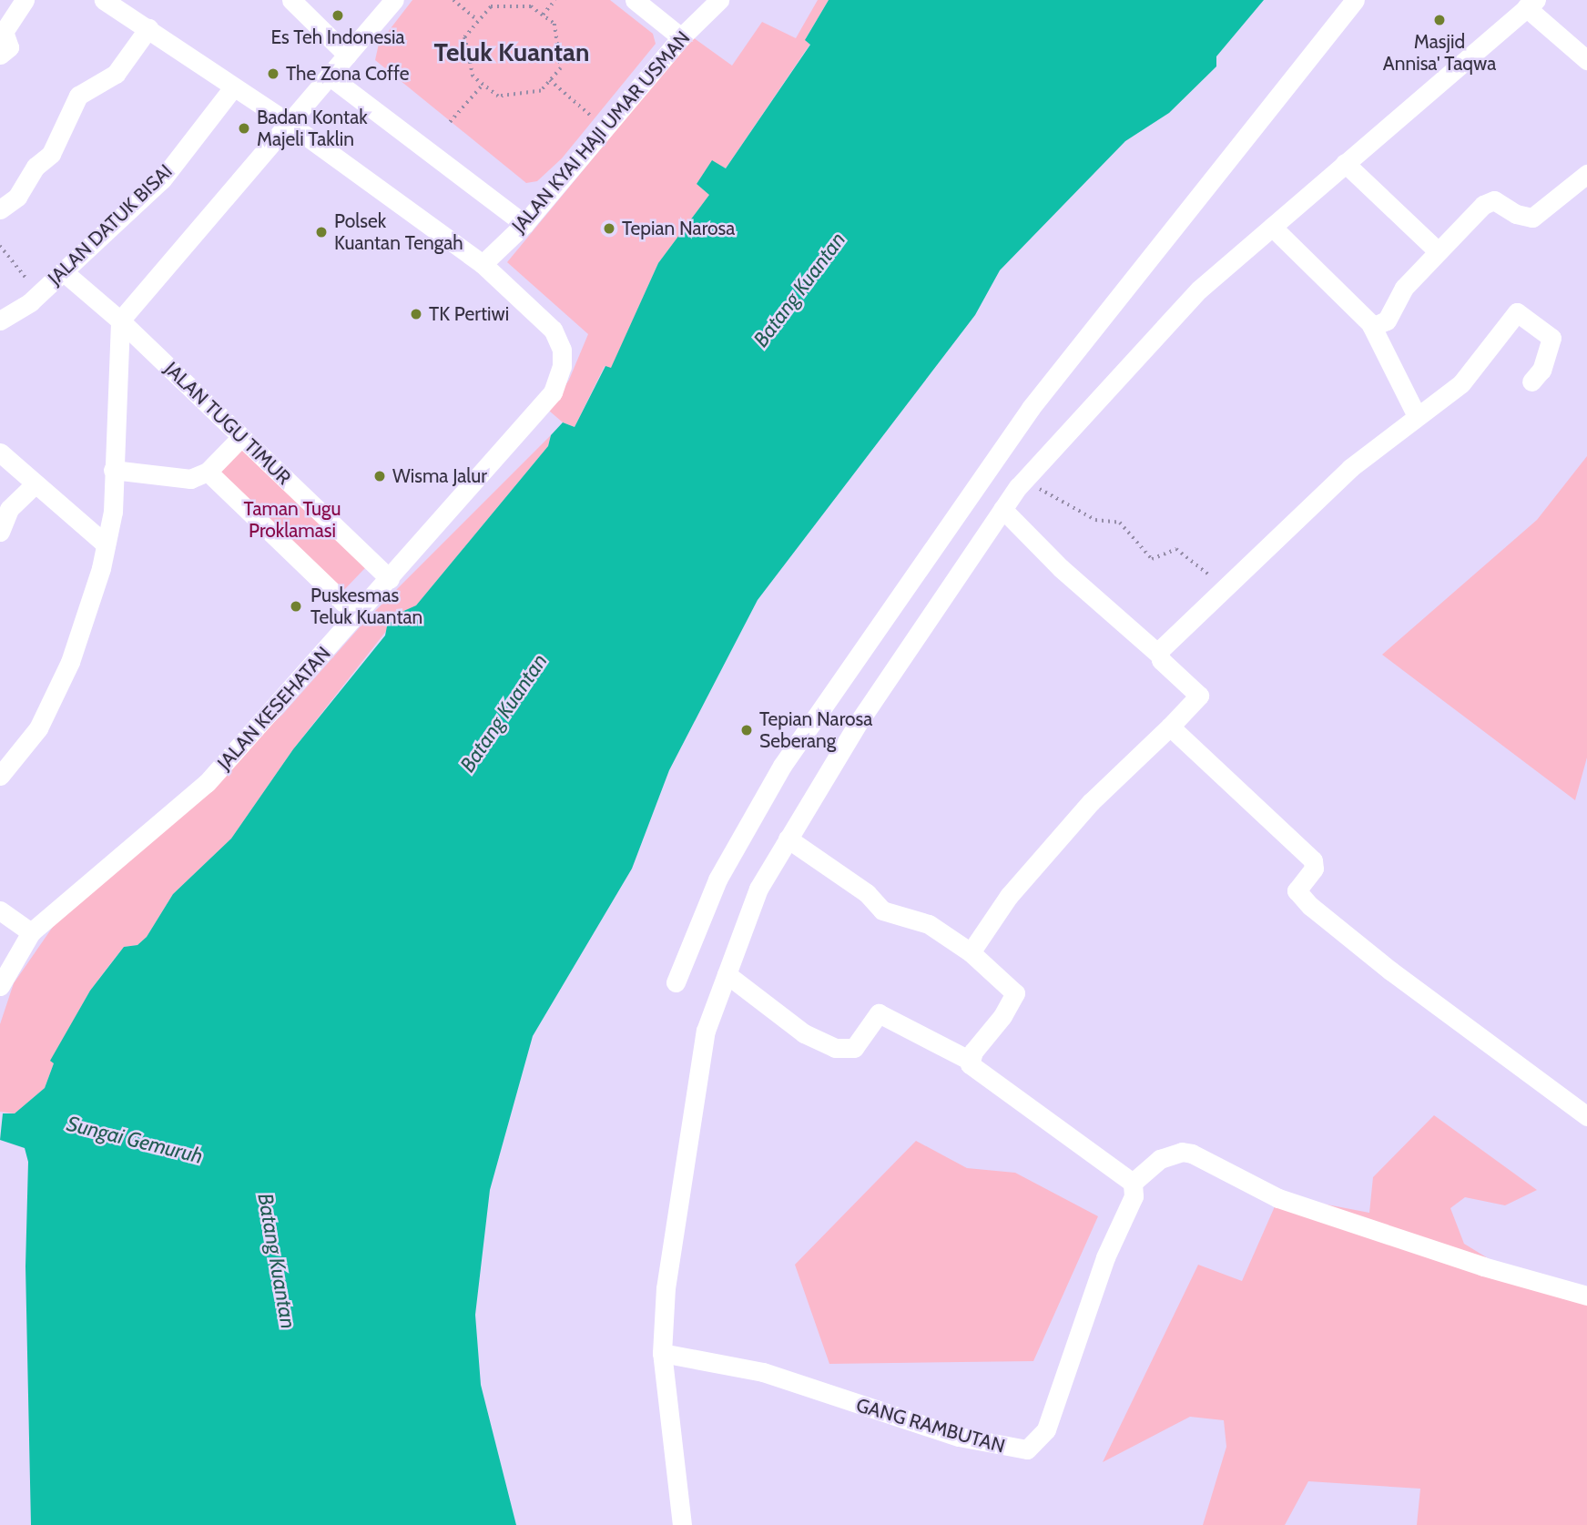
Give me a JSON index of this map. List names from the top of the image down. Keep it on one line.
{"streets":{"street":["JALAN KYAI HAJI UMAR USMAN","JALAN DATUK BISAI","JALAN TUGU TIMUR","JALAN KESEHATAN","GANG RAMBUTAN"]},"crossings":[["JALAN KYAI HAJI UMAR USMAN","JALAN KESEHATAN"],["JALAN DATUK BISAI","JALAN TUGU TIMUR"],["JALAN DATUK BISAI","JALAN KESEHATAN"],["JALAN TUGU TIMUR","JALAN KESEHATAN"]],"districts":["Teluk Kuantan"],"water":["Batang Kuantan","Sungai Gemuruh"],"parks":["Taman Tugu Proklamasi"],"places":["Es Teh Indonesia","Masjid Annisa' Taqwa","The Zona Coffe","Badan Kontak Majeli Taklin","Tepian Narosa","Polsek Kuantan Tengah","TK Pertiwi","Wisma Jalur","Puskesmas Teluk Kuantan","Tepian Narosa Seberang"]}
